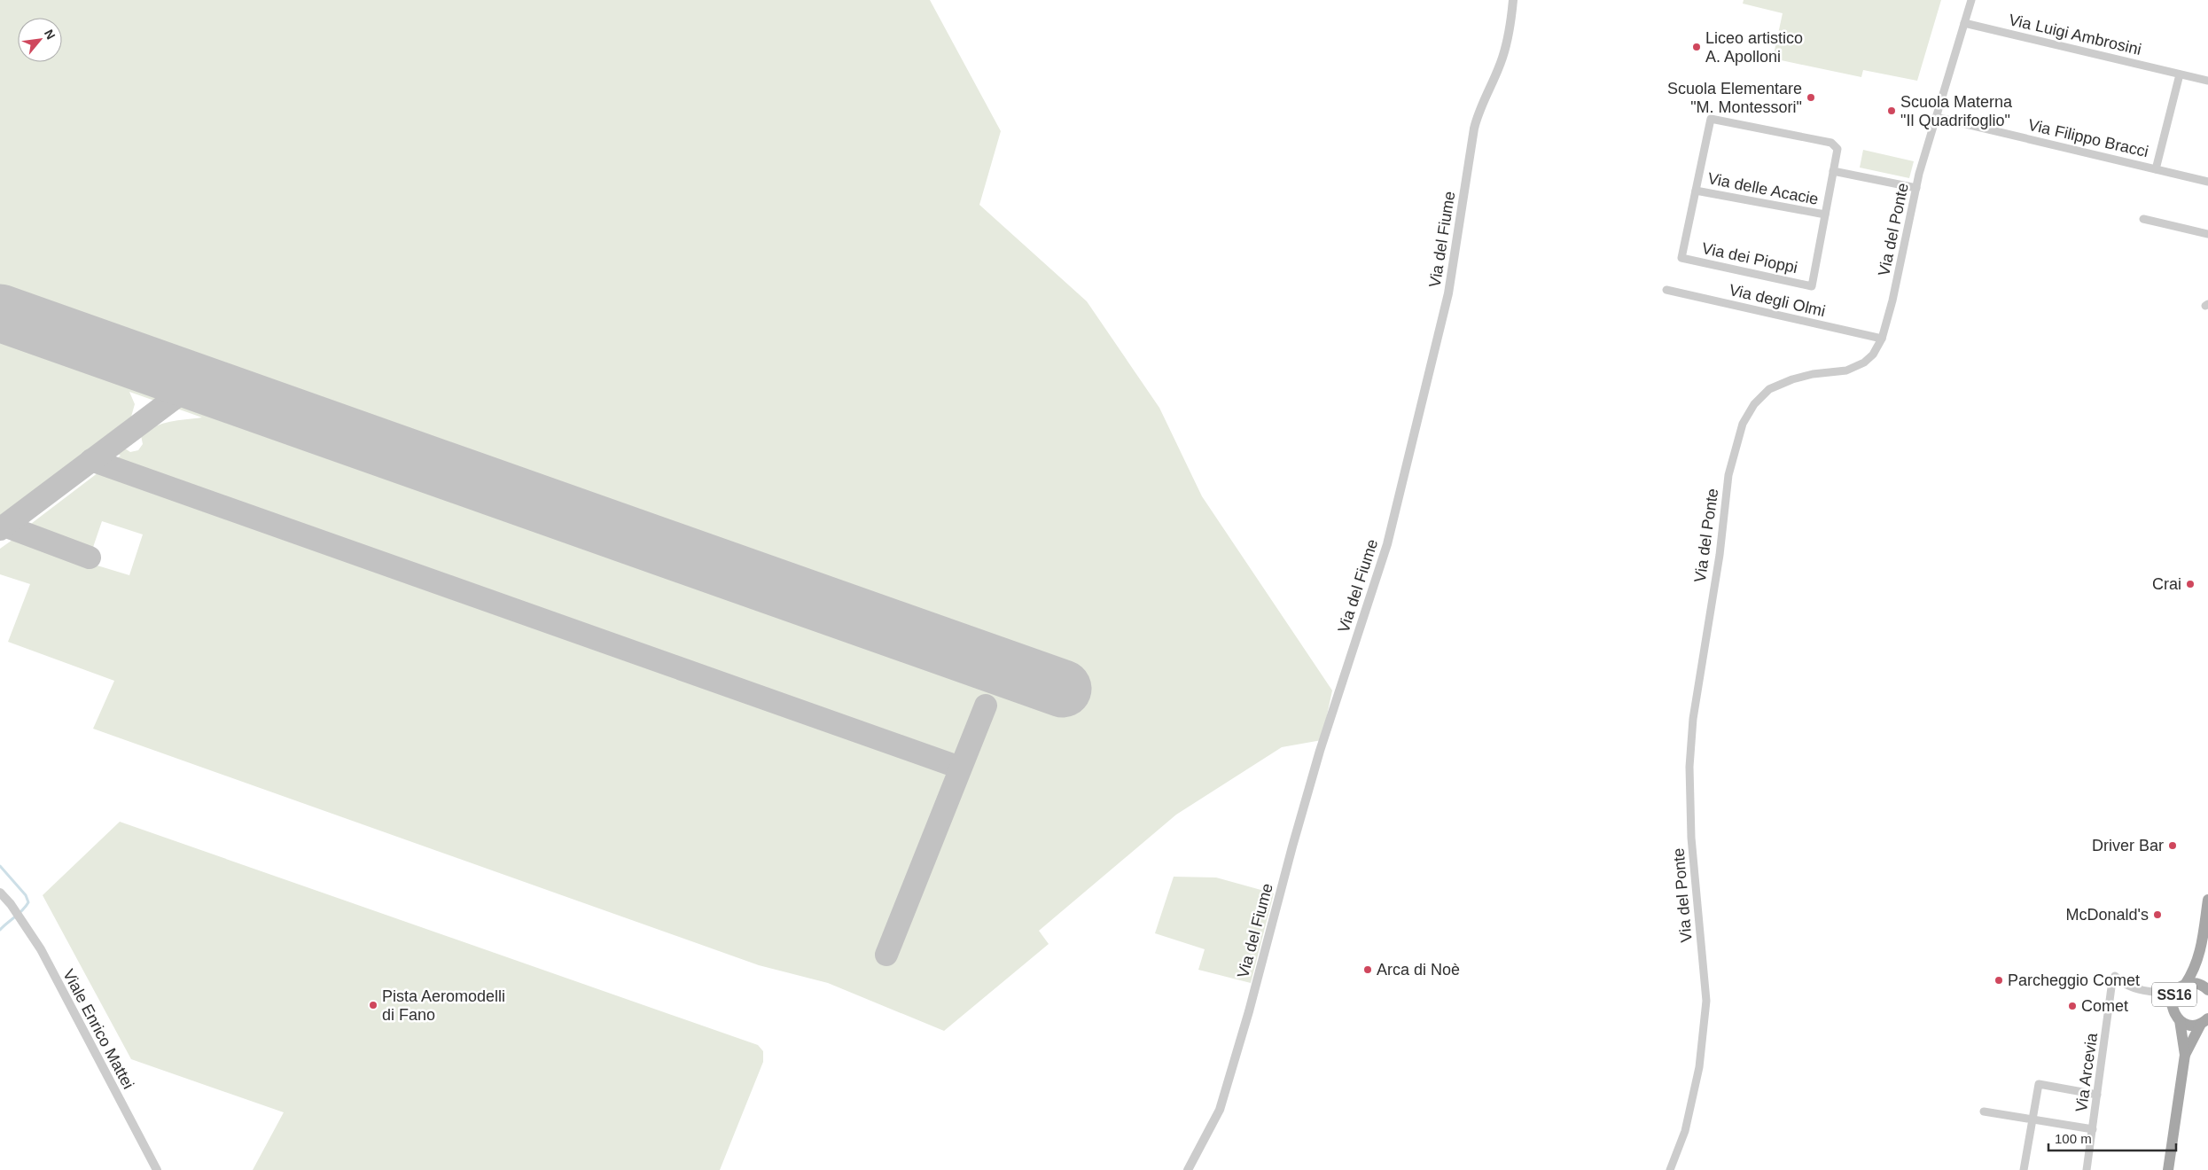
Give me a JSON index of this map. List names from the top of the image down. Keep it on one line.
{"streets":{"main road":["SS16"],"street":["Via Luigi Ambrosini","Via Filippo Bracci","Via delle Acacie","Via del Ponte","Via del Fiume","Via dei Pioppi","Via degli Olmi","Viale Enrico Mattei","Via Arcevia"]},"crossings":[["Via Luigi Ambrosini","Via del Ponte"],["Via Filippo Bracci","Via del Ponte"],["Via delle Acacie","Via dei Pioppi"],["Via del Ponte","Via degli Olmi"],["SS16","Via Arcevia"]],"places":["Liceo artistico A. Apolloni","Scuola Elementare \"M. Montessori\"","Scuola Materna \"Il Quadrifoglio\"","Crai","Driver Bar","McDonald's","Arca di Noè","Parcheggio Comet","Pista Aeromodelli di Fano","Comet"],"scale_bar":"100 m","north":"top right"}
